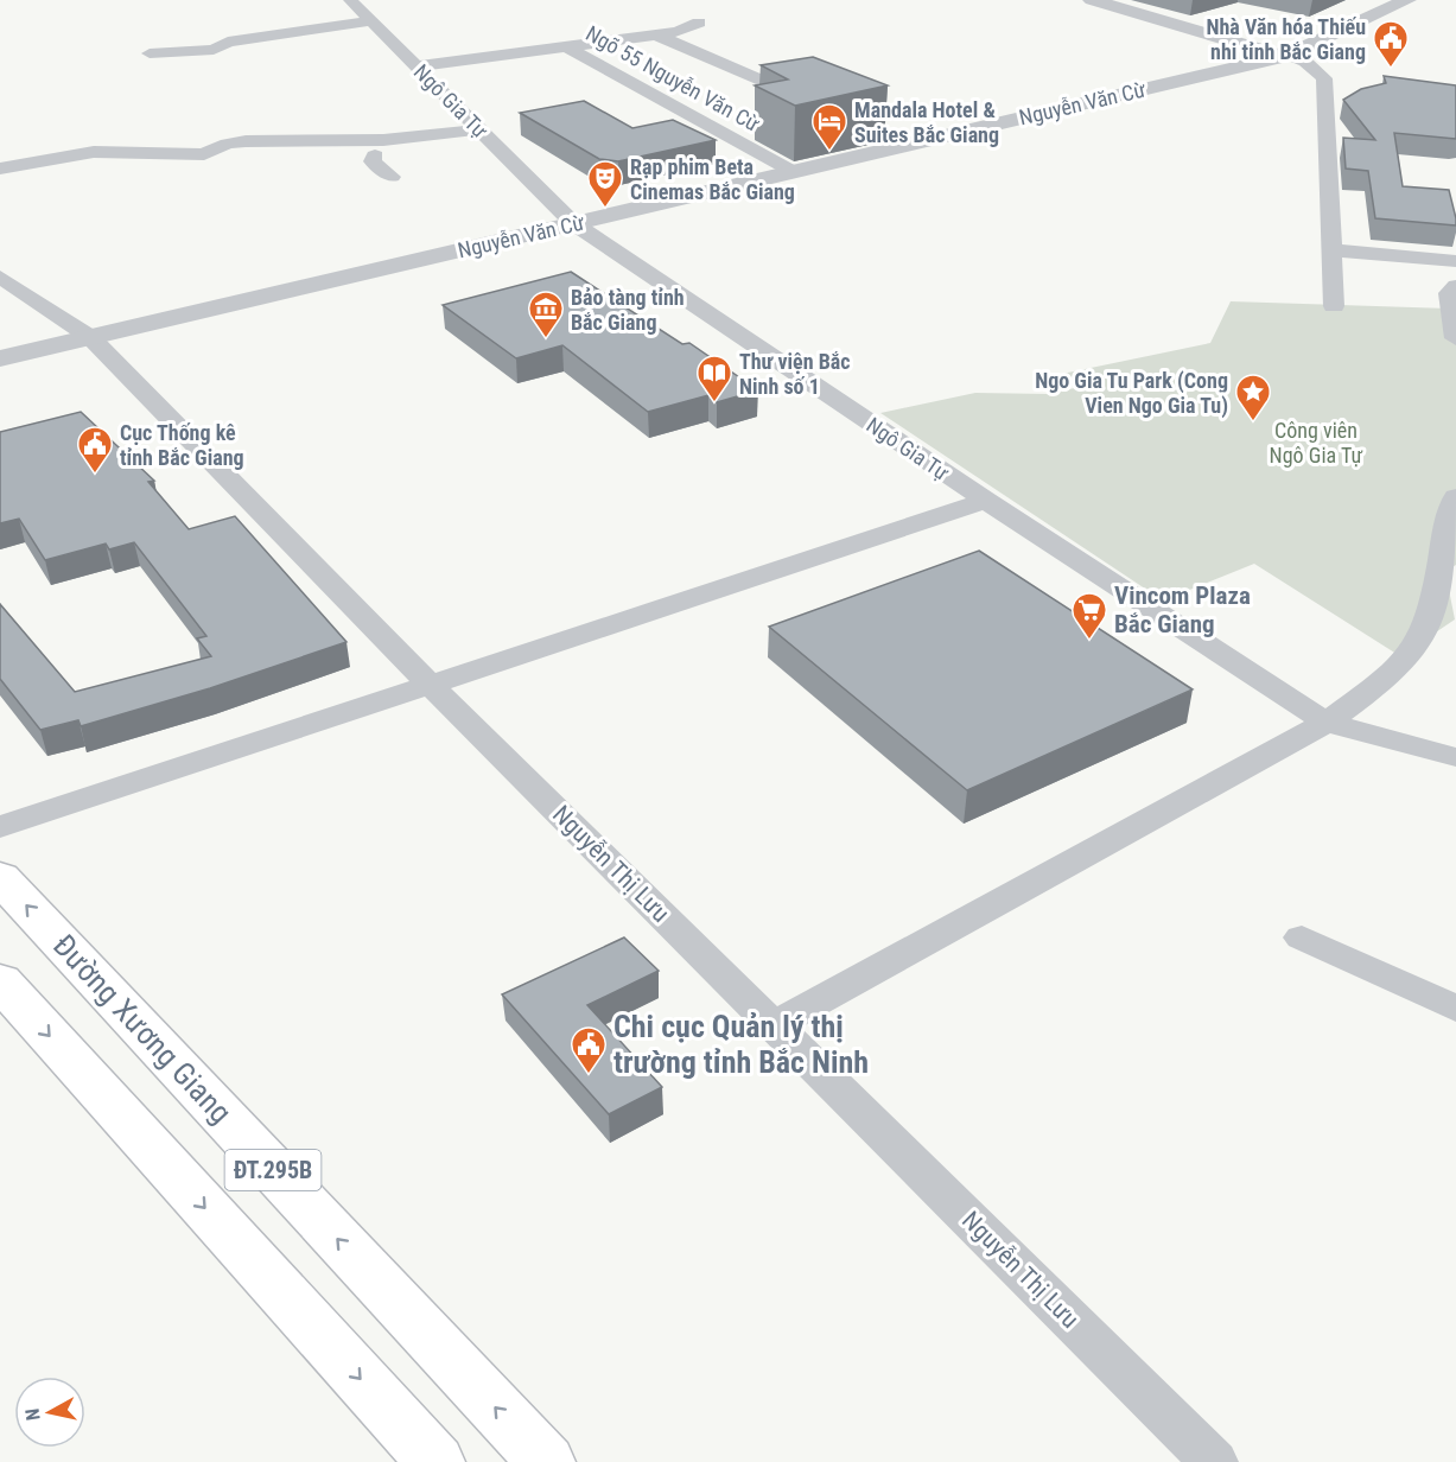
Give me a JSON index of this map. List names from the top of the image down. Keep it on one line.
{"streets":{"main road":["Đường Xương Giang","ĐT.295B"],"street":["Ngõ 55 Nguyễn Văn Cừ","Ngô Gia Tự","Nguyễn Văn Cừ","Nguyễn Thị Lưu"]},"crossings":[["Ngõ 55 Nguyễn Văn Cừ","Nguyễn Văn Cừ"],["Ngô Gia Tự","Nguyễn Văn Cừ"],["Nguyễn Văn Cừ","Nguyễn Thị Lưu"]],"parks":["Công viên Ngô Gia Tự"],"places":{"public building":["Nhà Văn hóa Thiếu nhi tỉnh Bắc Giang","Cục Thống kê tỉnh Bắc Giang","Chi cục Quản lý thị trường tỉnh Bắc Ninh"],"hotel":["Mandala Hotel & Suites Bắc Giang"],"theatre":["Rạp phim Beta Cinemas Bắc Giang"],"museum":["Bảo tàng tỉnh Bắc Giang"],"library":["Thư viện Bắc Ninh số 1"],"place":["Ngo Gia Tu Park (Cong Vien Ngo Gia Tu)"],"supermarket":["Vincom Plaza Bắc Giang"]},"north":"left"}
